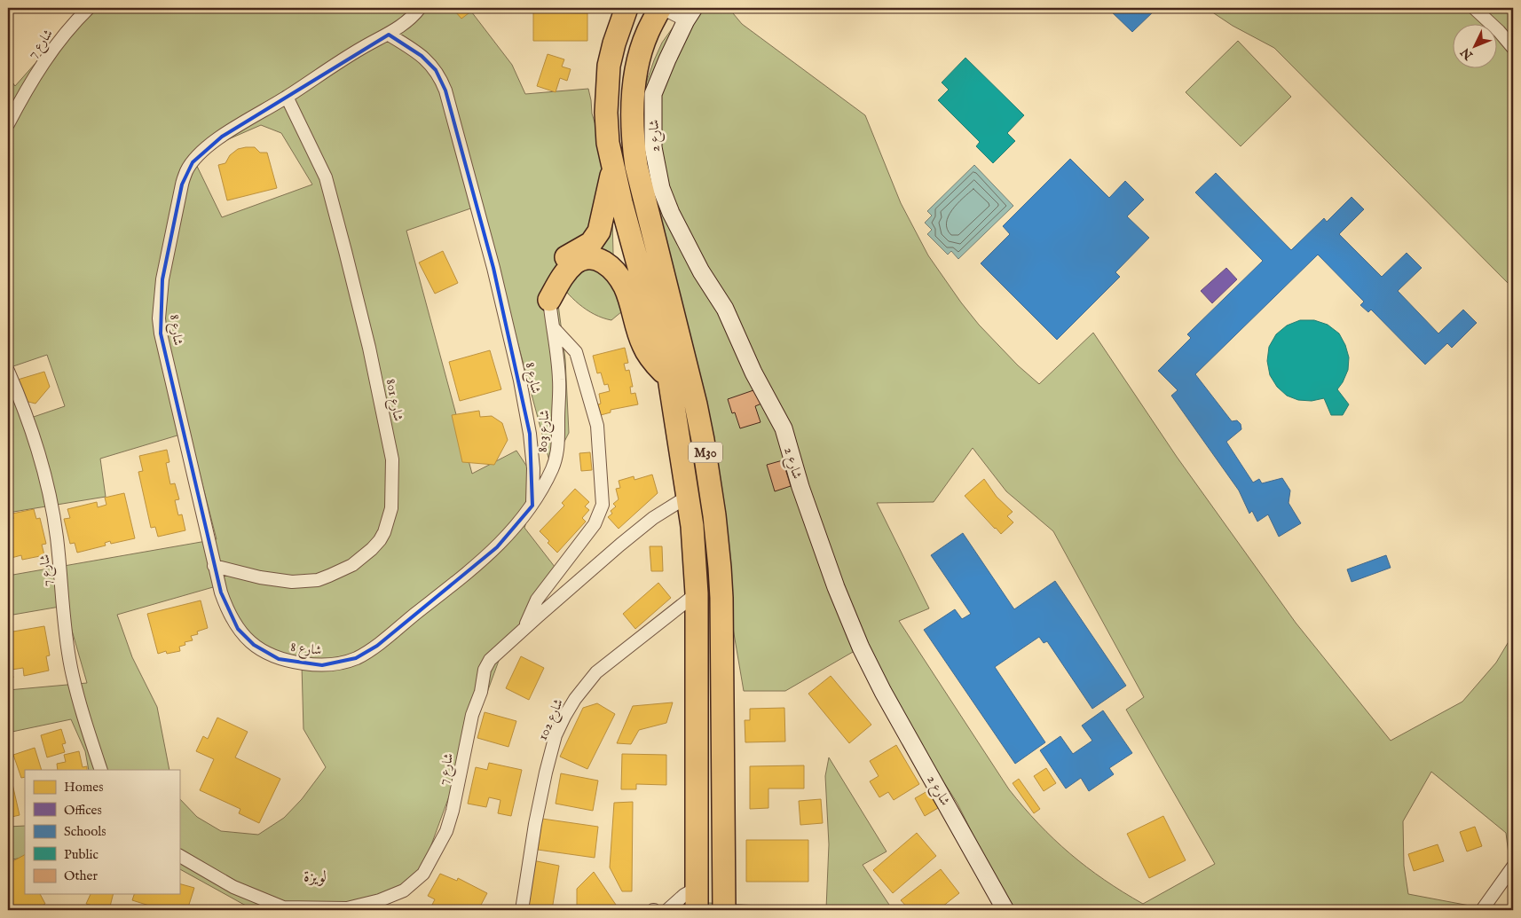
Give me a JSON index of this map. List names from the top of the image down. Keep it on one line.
{"streets":{"highway":["M30"],"street":["شارع 7","شارع 2","شارع 8","شارع 801","شارع 803","شارع 102"]},"crossings":[["شارع 7","M30"],["شارع 8","شارع 801"],["شارع 8","شارع 803"],["M30","شارع 102"]],"districts":["لويزة"],"legend":["Homes","Offices","Schools","Public","Other"],"north":"bottom left"}
